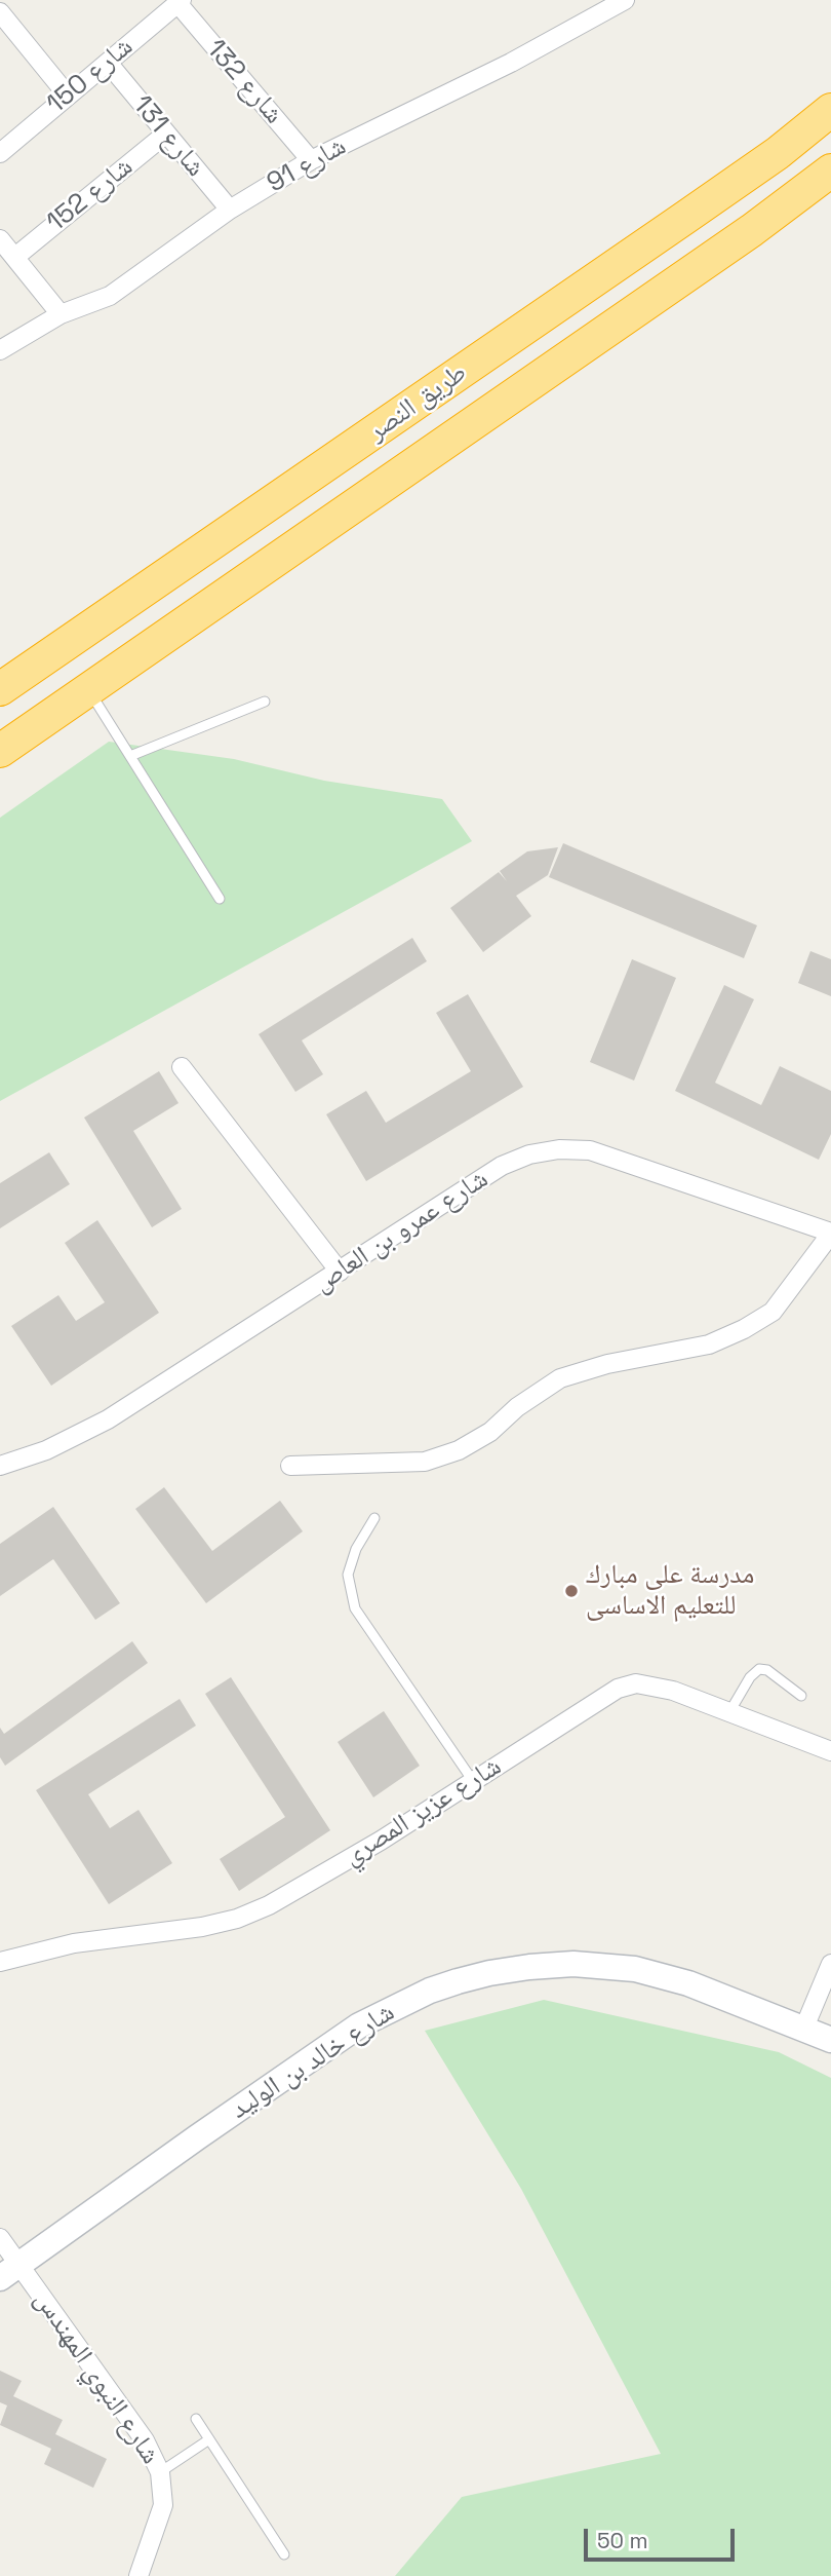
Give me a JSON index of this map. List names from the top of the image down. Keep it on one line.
{"streets":{"highway":["طريق النصر"],"street":["شارع 150","شارع 132","شارع 131","شارع 91","شارع 152","شارع عمرو بن العاص","شارع عزيز المصري","شارع خالد بن الوليد","شارع النبوي المهندس"]},"crossings":[["شارع 150","شارع 132"],["شارع 150","شارع 131"],["شارع 132","شارع 91"],["شارع 131","شارع 91"],["شارع 131","شارع 152"],["شارع خالد بن الوليد","شارع النبوي المهندس"]],"places":["مدرسة على مبارك للتعليم الاساسى"],"scale_bar":"50 m"}
